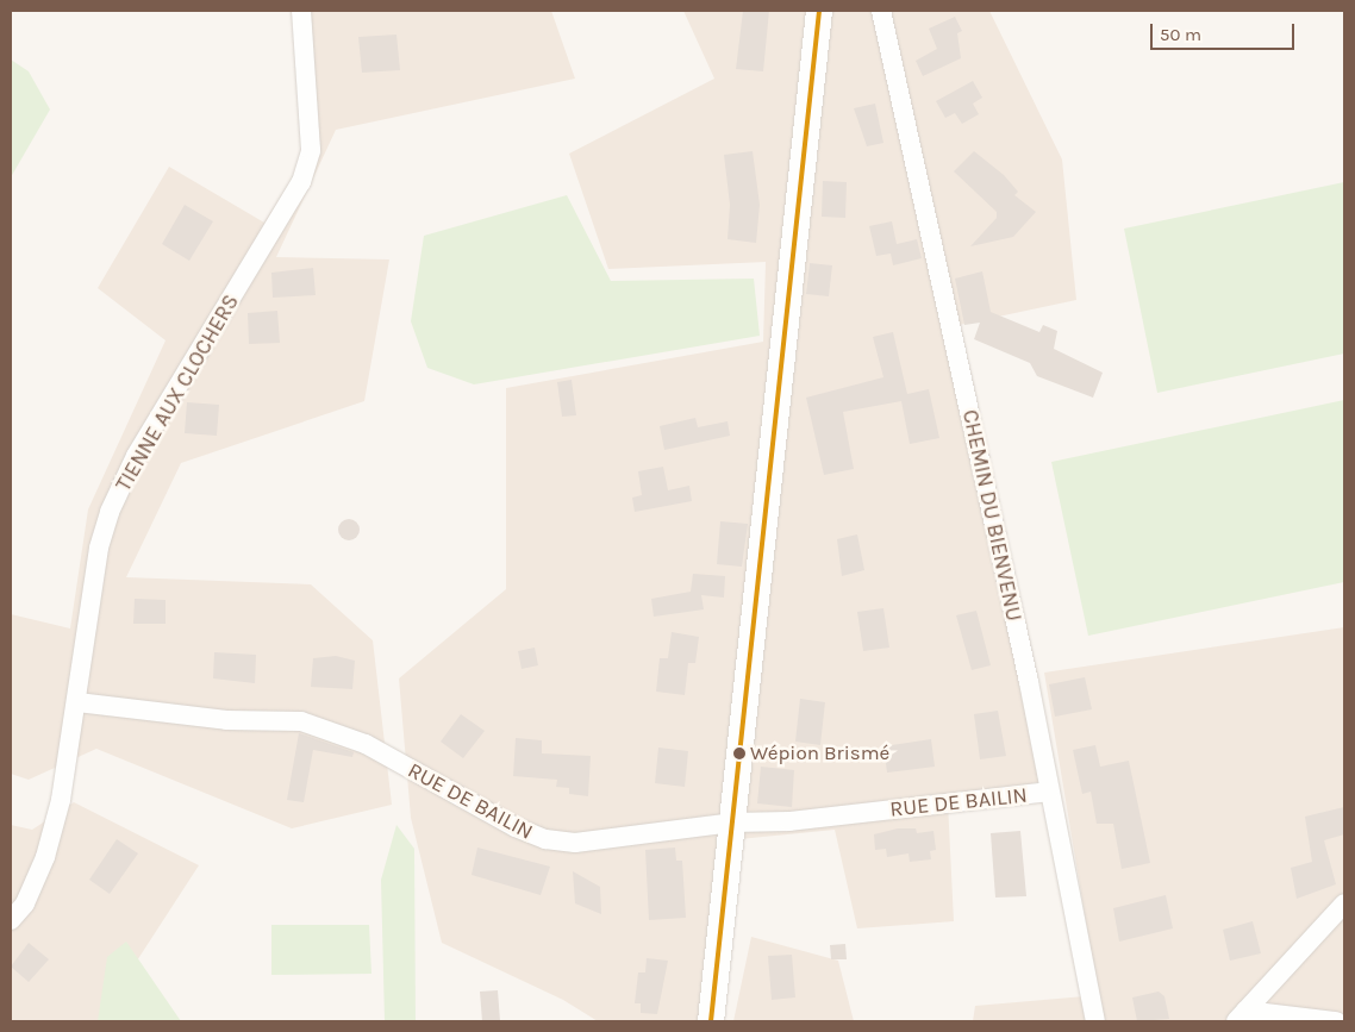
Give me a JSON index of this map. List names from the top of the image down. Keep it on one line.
{"streets":{"street":["TIENNE AUX CLOCHERS","CHEMIN DU BIENVENU","RUE DE BAILIN"]},"crossings":[["TIENNE AUX CLOCHERS","RUE DE BAILIN"],["CHEMIN DU BIENVENU","RUE DE BAILIN"]],"places":["Wépion Brismé"],"scale_bar":"50 m"}
